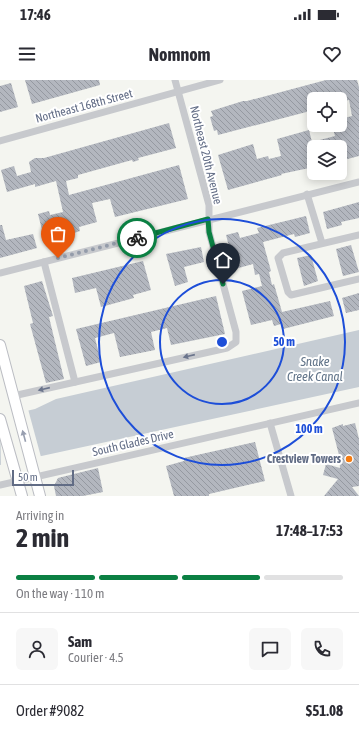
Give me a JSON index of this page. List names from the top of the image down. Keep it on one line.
{"streets":{"street":["Northeast 168th Street","Northeast 20th Avenue","South Glades Drive"]},"crossings":[["Northeast 168th Street","Northeast 20th Avenue"]],"water":["Snake Creek Canal"],"places":["Crestview Towers"],"scale_bar":"50 m","page":{"status":"17:46","header":"Nomnom","scale":"50 m","heading":["2 min","Arriving in","17:48–17:53"],"panel":["Sam","Courier · 4.5","Order #9082","$51.08"],"bar":"On the way · 110 m"},"rings":["50 m","100 m"]}
